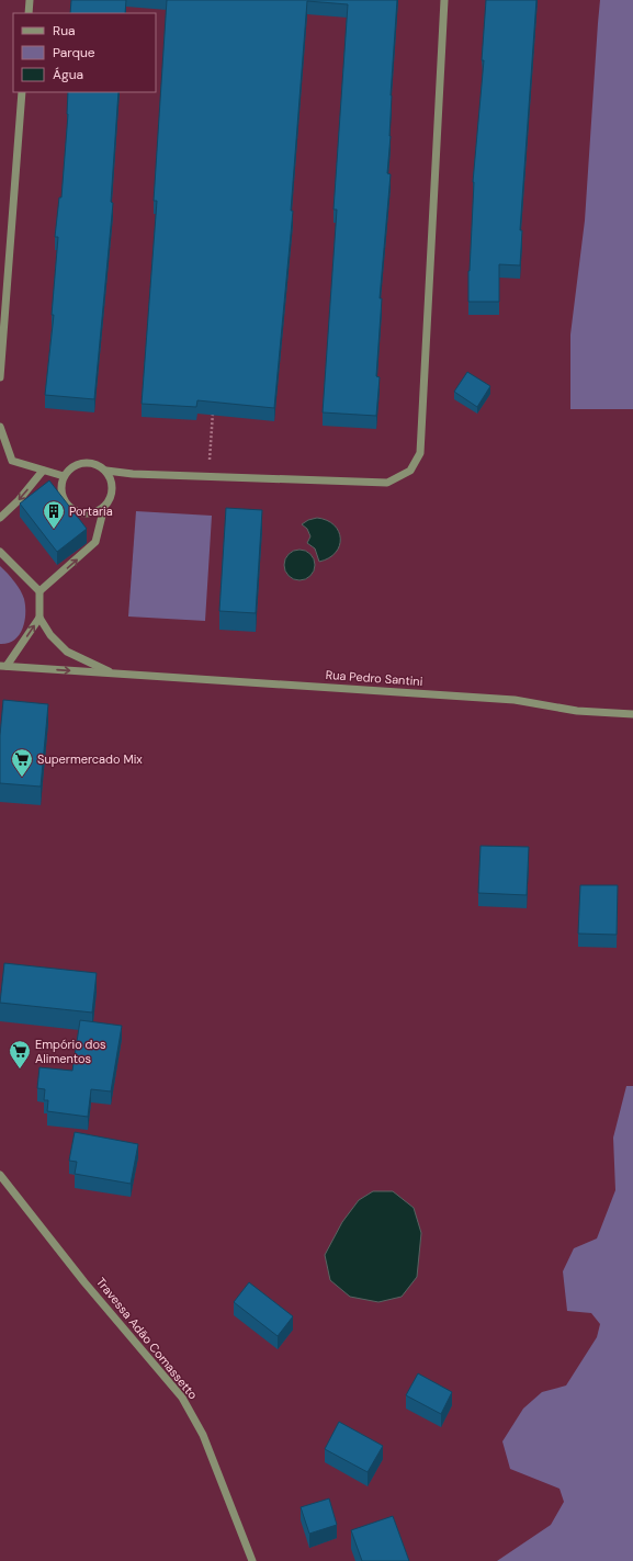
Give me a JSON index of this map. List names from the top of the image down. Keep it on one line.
{"streets":{"street":["Rua Pedro Santini","Travessa Adão Comassetto"]},"places":{"building":["Portaria"],"supermarket":["Supermercado Mix","Empório dos Alimentos"]},"legend":["Rua","Parque","Água"]}
